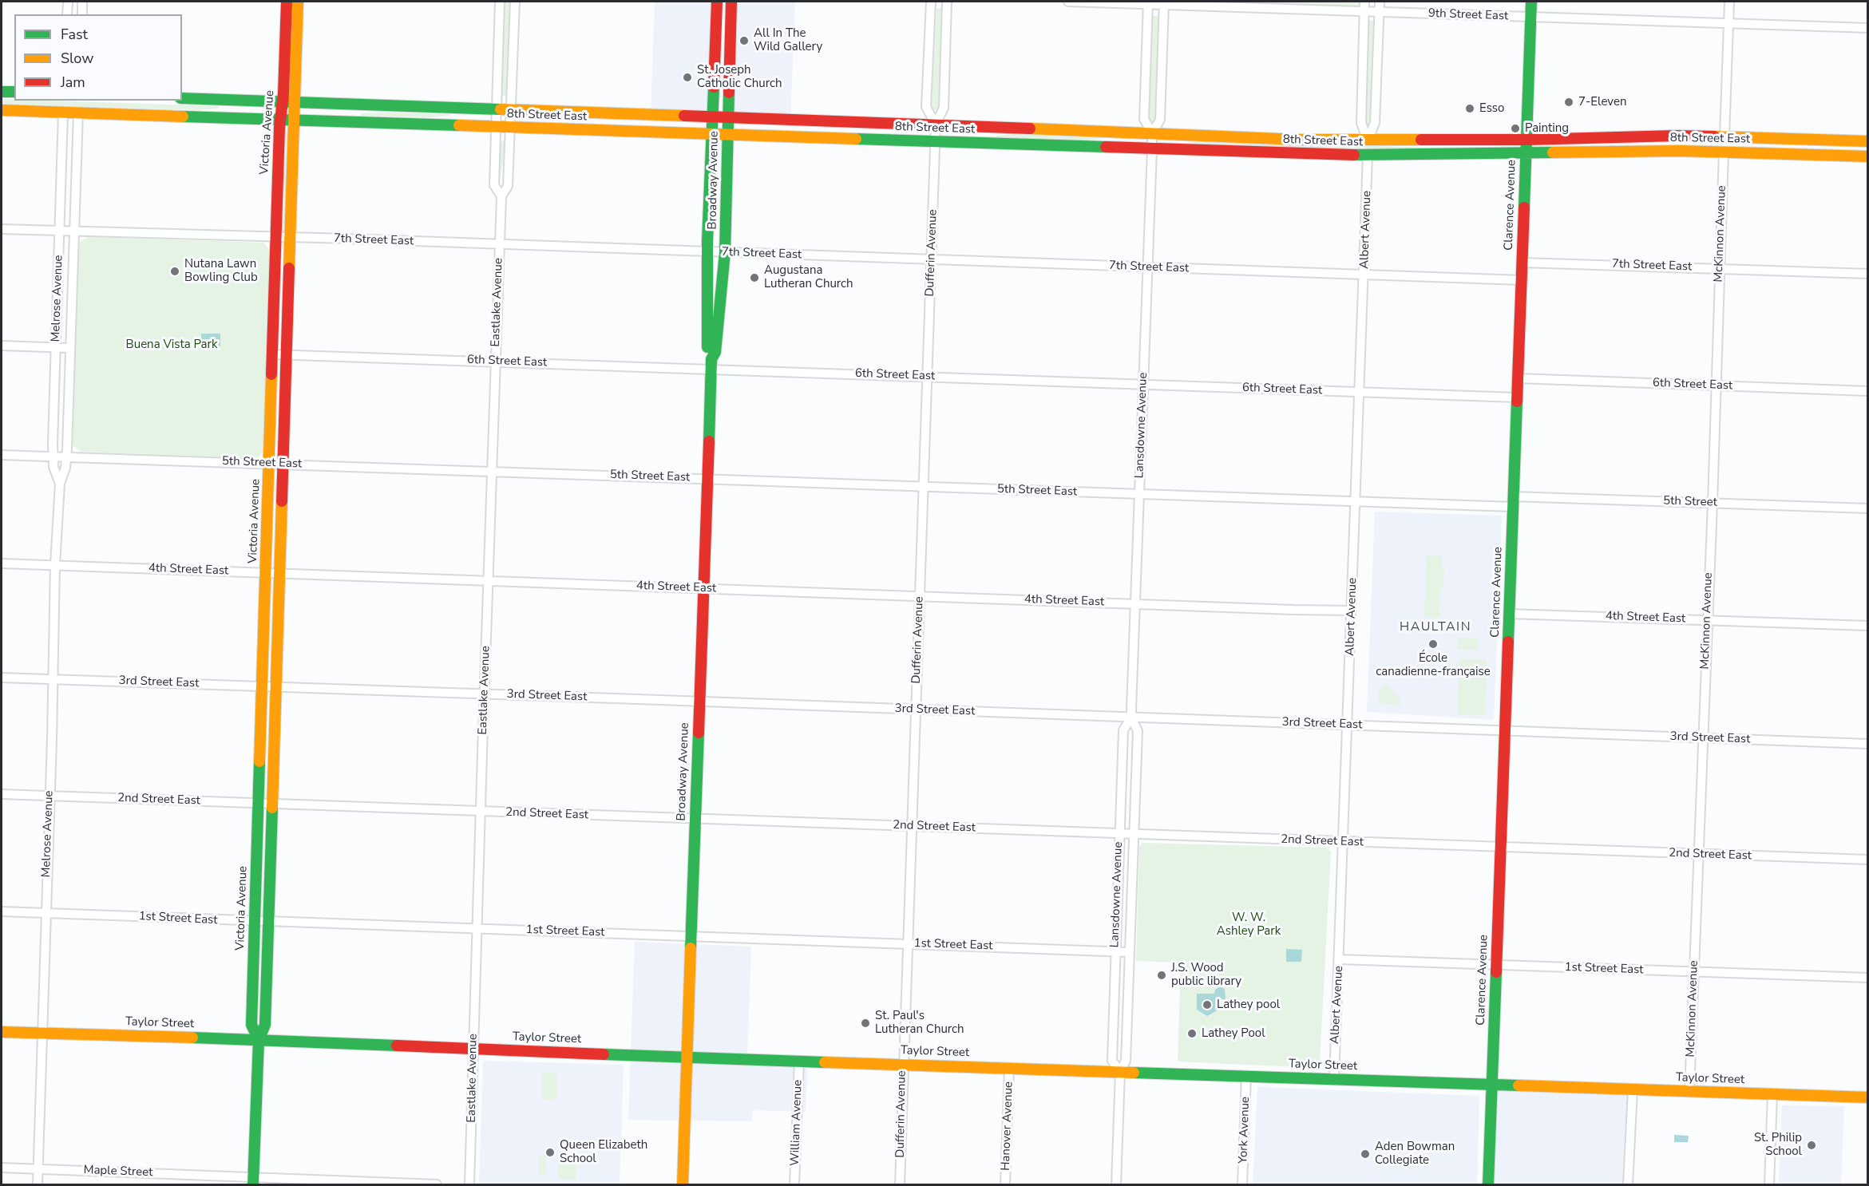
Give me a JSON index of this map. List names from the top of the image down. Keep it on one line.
{"streets":{"main road":["8th Street East","Victoria Avenue","Broadway Avenue","Clarence Avenue","Taylor Street"],"street":["9th Street East","Albert Avenue","McKinnon Avenue","7th Street East","Dufferin Avenue","Melrose Avenue","Eastlake Avenue","6th Street East","Lansdowne Avenue","5th Street East","5th Street","4th Street East","3rd Street East","2nd Street East","1st Street East","William Avenue","Hanover Avenue","York Avenue","Maple Street"]},"crossings":[["9th Street East","Clarence Avenue"],["9th Street East","Lansdowne Avenue"],["8th Street East","Victoria Avenue"],["8th Street East","Broadway Avenue"],["8th Street East","Clarence Avenue"],["8th Street East","Albert Avenue"],["8th Street East","McKinnon Avenue"],["8th Street East","Dufferin Avenue"],["8th Street East","Melrose Avenue"],["8th Street East","Eastlake Avenue"],["8th Street East","Lansdowne Avenue"],["Victoria Avenue","7th Street East"],["Victoria Avenue","6th Street East"],["Victoria Avenue","5th Street East"],["Victoria Avenue","4th Street East"],["Victoria Avenue","3rd Street East"],["Victoria Avenue","2nd Street East"],["Victoria Avenue","1st Street East"],["Victoria Avenue","Taylor Street"],["Victoria Avenue","Maple Street"],["Broadway Avenue","7th Street East"],["Broadway Avenue","6th Street East"],["Broadway Avenue","5th Street East"],["Broadway Avenue","4th Street East"],["Broadway Avenue","3rd Street East"],["Broadway Avenue","2nd Street East"],["Broadway Avenue","1st Street East"],["Broadway Avenue","Taylor Street"],["Clarence Avenue","7th Street East"],["Clarence Avenue","6th Street East"],["Clarence Avenue","5th Street"],["Clarence Avenue","4th Street East"],["Clarence Avenue","3rd Street East"],["Clarence Avenue","2nd Street East"],["Clarence Avenue","1st Street East"],["Clarence Avenue","Taylor Street"],["Albert Avenue","7th Street East"],["Albert Avenue","6th Street East"],["Albert Avenue","5th Street"],["Albert Avenue","4th Street East"],["Albert Avenue","3rd Street East"],["Albert Avenue","2nd Street East"],["Albert Avenue","1st Street East"],["Albert Avenue","Taylor Street"],["McKinnon Avenue","7th Street East"],["McKinnon Avenue","6th Street East"],["McKinnon Avenue","5th Street"],["McKinnon Avenue","4th Street East"],["McKinnon Avenue","3rd Street East"],["McKinnon Avenue","2nd Street East"],["McKinnon Avenue","1st Street East"],["McKinnon Avenue","Taylor Street"],["7th Street East","Dufferin Avenue"],["7th Street East","Melrose Avenue"],["7th Street East","Eastlake Avenue"],["7th Street East","Lansdowne Avenue"],["Dufferin Avenue","6th Street East"],["Dufferin Avenue","5th Street East"],["Dufferin Avenue","4th Street East"],["Dufferin Avenue","3rd Street East"],["Dufferin Avenue","2nd Street East"],["Dufferin Avenue","1st Street East"],["Dufferin Avenue","Taylor Street"],["Melrose Avenue","5th Street East"],["Melrose Avenue","4th Street East"],["Melrose Avenue","3rd Street East"],["Melrose Avenue","2nd Street East"],["Melrose Avenue","1st Street East"],["Melrose Avenue","Taylor Street"],["Melrose Avenue","Maple Street"],["Eastlake Avenue","6th Street East"],["Eastlake Avenue","5th Street East"],["Eastlake Avenue","4th Street East"],["Eastlake Avenue","3rd Street East"],["Eastlake Avenue","2nd Street East"],["Eastlake Avenue","1st Street East"],["Eastlake Avenue","Taylor Street"],["6th Street East","Lansdowne Avenue"],["Lansdowne Avenue","5th Street East"],["Lansdowne Avenue","4th Street East"],["Lansdowne Avenue","3rd Street East"],["Lansdowne Avenue","2nd Street East"],["Lansdowne Avenue","1st Street East"],["Lansdowne Avenue","Taylor Street"],["5th Street East","5th Street"],["Taylor Street","William Avenue"],["Taylor Street","Hanover Avenue"],["Taylor Street","York Avenue"]],"districts":["HAULTAIN"],"parks":["Buena Vista Park","W. W. Ashley Park"],"places":["All In The Wild Gallery","St. Joseph Catholic Church","7-Eleven","Esso","Painting","Nutana Lawn Bowling Club","Augustana Lutheran Church","École canadienne-française","J.S. Wood public library","Lathey pool","St. Paul's Lutheran Church","Lathey Pool","St. Philip School","Queen Elizabeth School","Aden Bowman Collegiate"],"legend":["Fast","Slow","Jam"]}
